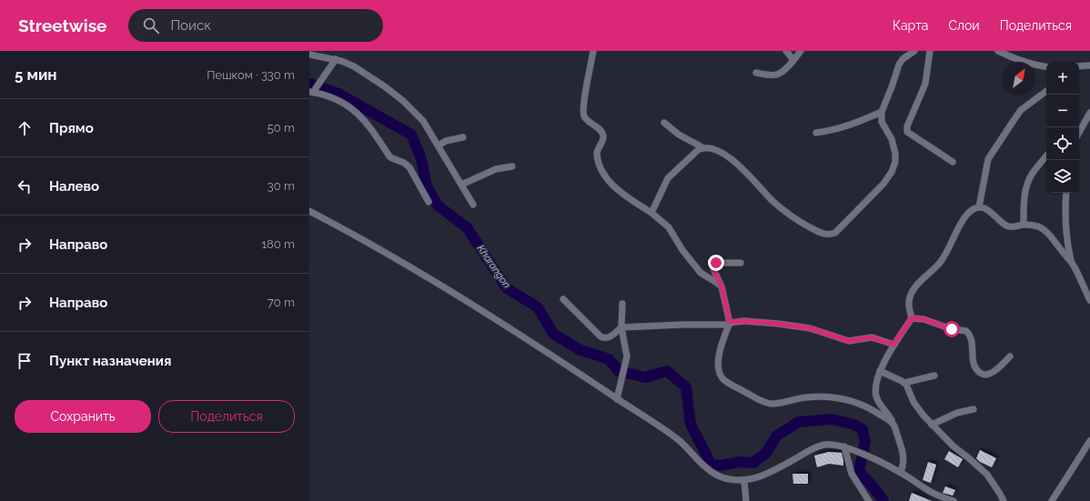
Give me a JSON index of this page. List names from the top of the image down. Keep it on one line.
{"water":["Kharangon"],"north":"top right","page":{"header":"Streetwise","search":"Поиск","nav":["Карта","Слои","Поделиться"],"heading":["5 мин","Пешком · 330 m"],"map_buttons":["+","−"],"list":[["Прямо","50 m"],["Налево","30 m"],["Направо","180 m"],["Направо","70 m"],"Пункт назначения"],"buttons":["Сохранить","Поделиться"]}}
